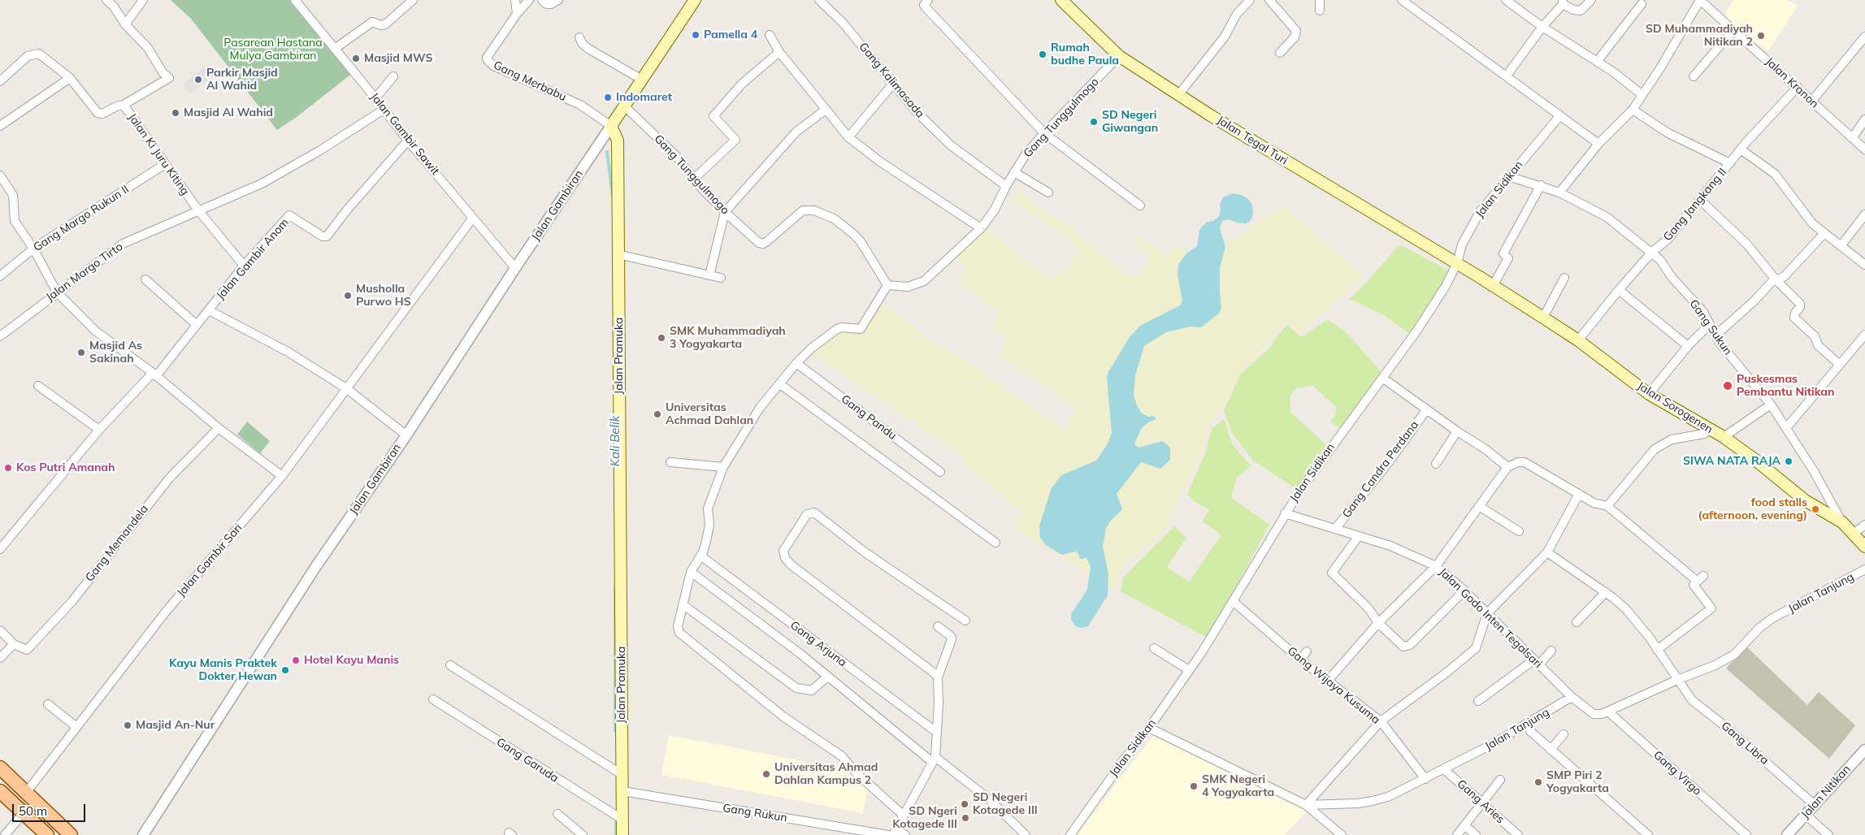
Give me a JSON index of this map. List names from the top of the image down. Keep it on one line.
{"streets":{"main road":["Jalan Tegal Turi","Jalan Pramuka","Jalan Sorogenen"],"street":["Gang Kalimasada","Gang Merbabu","Jalan Kranon","Gang Tunggulmogo","Jalan Gambir Sawit","Jalan Ki Juru Kiting","Jalan Sidikan","Gang Jangkang II","Jalan Gambiran","Gang Margo Rukun II","Jalan Gambir Anom","Jalan Margo Tirto","Gang Sukun","Gang Pandu","Gang Candra Perdana","Gang Memandela","Jalan Gambir Sari","Jalan Tanjung","Jalan Godo Inten Tegalsari","Gang Arjuna","Gang Wijaya Kusuma","Gang Libra","Gang Garuda","Gang Virgo","Jalan Nitikan","Gang Aries","Gang Rukun"]},"crossings":[["Gang Kalimasada","Gang Tunggulmogo"],["Gang Merbabu","Jalan Gambiran"],["Gang Merbabu","Jalan Pramuka"],["Jalan Kranon","Gang Jangkang II"],["Gang Tunggulmogo","Jalan Tegal Turi"],["Jalan Gambir Sawit","Jalan Gambiran"],["Jalan Gambir Sawit","Jalan Gambir Anom"],["Jalan Gambir Sawit","Jalan Margo Tirto"],["Jalan Gambir Sawit","Jalan Gambir Sari"],["Jalan Tegal Turi","Jalan Sidikan"],["Jalan Tegal Turi","Jalan Sorogenen"],["Jalan Ki Juru Kiting","Gang Margo Rukun II"],["Jalan Ki Juru Kiting","Jalan Gambir Anom"],["Jalan Ki Juru Kiting","Jalan Margo Tirto"],["Jalan Sidikan","Gang Sukun"],["Jalan Sidikan","Jalan Sorogenen"],["Jalan Sidikan","Jalan Tanjung"],["Jalan Sidikan","Jalan Godo Inten Tegalsari"],["Jalan Sidikan","Gang Wijaya Kusuma"],["Gang Jangkang II","Gang Sukun"],["Gang Jangkang II","Jalan Sorogenen"],["Jalan Gambiran","Jalan Pramuka"],["Gang Sukun","Jalan Sorogenen"],["Jalan Pramuka","Gang Garuda"],["Jalan Pramuka","Gang Rukun"],["Gang Candra Perdana","Jalan Godo Inten Tegalsari"],["Jalan Tanjung","Jalan Godo Inten Tegalsari"],["Jalan Tanjung","Gang Wijaya Kusuma"],["Jalan Tanjung","Gang Libra"],["Jalan Tanjung","Gang Virgo"],["Jalan Tanjung","Gang Aries"],["Gang Libra","Jalan Nitikan"]],"water":["Kali Belik"],"parks":["Pasarean Hastana Mulya Gambiran"],"places":["Pamella 4","SD Muhammadiyah Nitikan 2","Rumah budhe Paula","Masjid MWS","Parkir Masjid Al Wahid","Indomaret","Masjid Al Wahid","SD Negeri Giwangan","Musholla Purwo HS","SMK Muhammadiyah 3 Yogyakarta","Masjid As Sakinah","Puskesmas Pembantu Nitikan","Universitas Achmad Dahlan","SIWA NATA RAJA","Kos Putri Amanah","food stalls (afternoon, evening)","Hotel Kayu Manis","Kayu Manis Praktek Dokter Hewan","Masjid An-Nur","Universitas Ahmad Dahlan Kampus 2","SMP Piri 2 Yogyakarta","SMK Negeri 4 Yogyakarta","SD Negeri Kotagede III","SD Ngeri Kotagede III"],"scale_bar":"50 m"}
